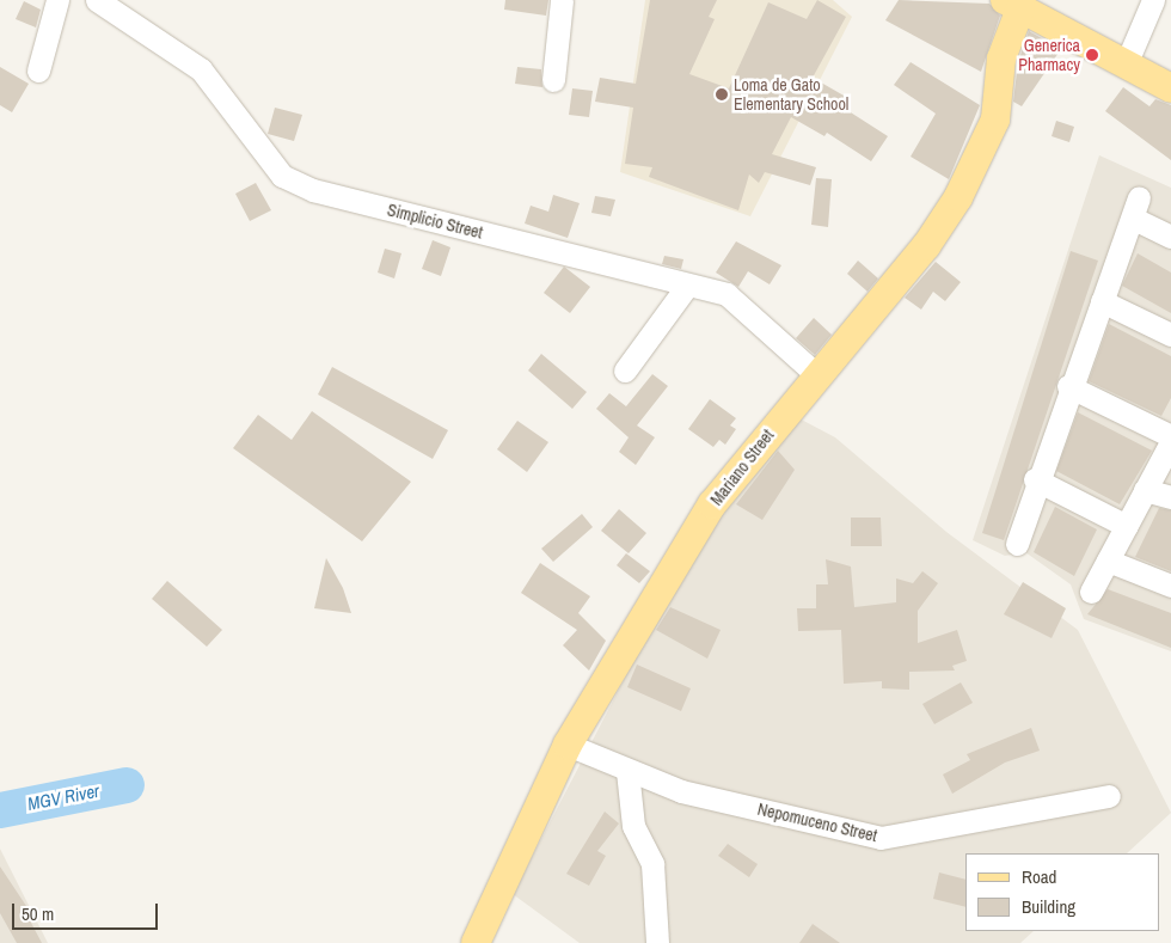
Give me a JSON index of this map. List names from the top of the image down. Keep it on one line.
{"streets":{"main road":["Mariano Street"],"street":["Simplicio Street","Nepomuceno Street"]},"crossings":[["Simplicio Street","Mariano Street"],["Mariano Street","Nepomuceno Street"]],"water":["MGV River"],"places":["Generica Pharmacy","Loma de Gato Elementary School"],"legend":["Road","Building"],"scale_bar":"50 m"}
